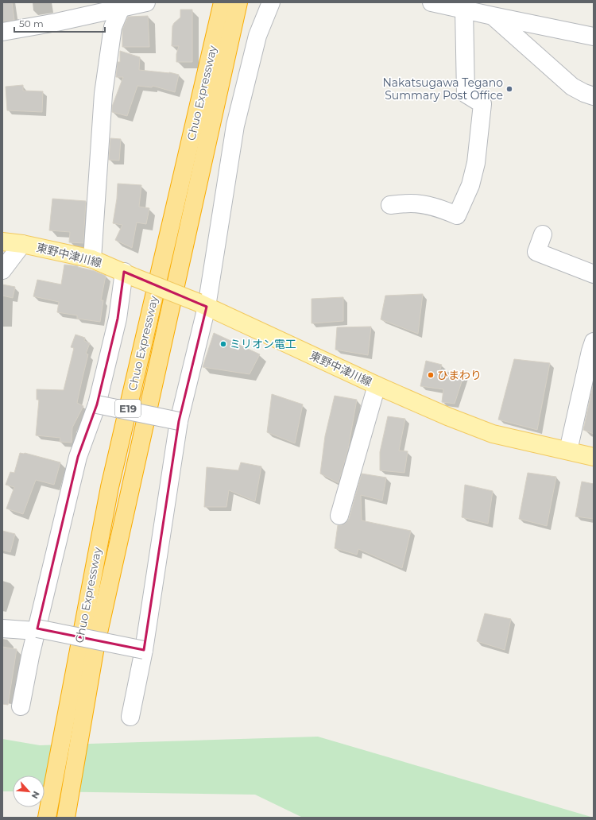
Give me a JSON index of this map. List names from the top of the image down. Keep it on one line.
{"streets":{"highway":["Chuo Expressway","E19"],"main road":["東野中津川線"]},"places":["Nakatsugawa Tegano Summary Post Office","ミリオン電工","ひまわり"],"scale_bar":"50 m","north":"bottom right"}
